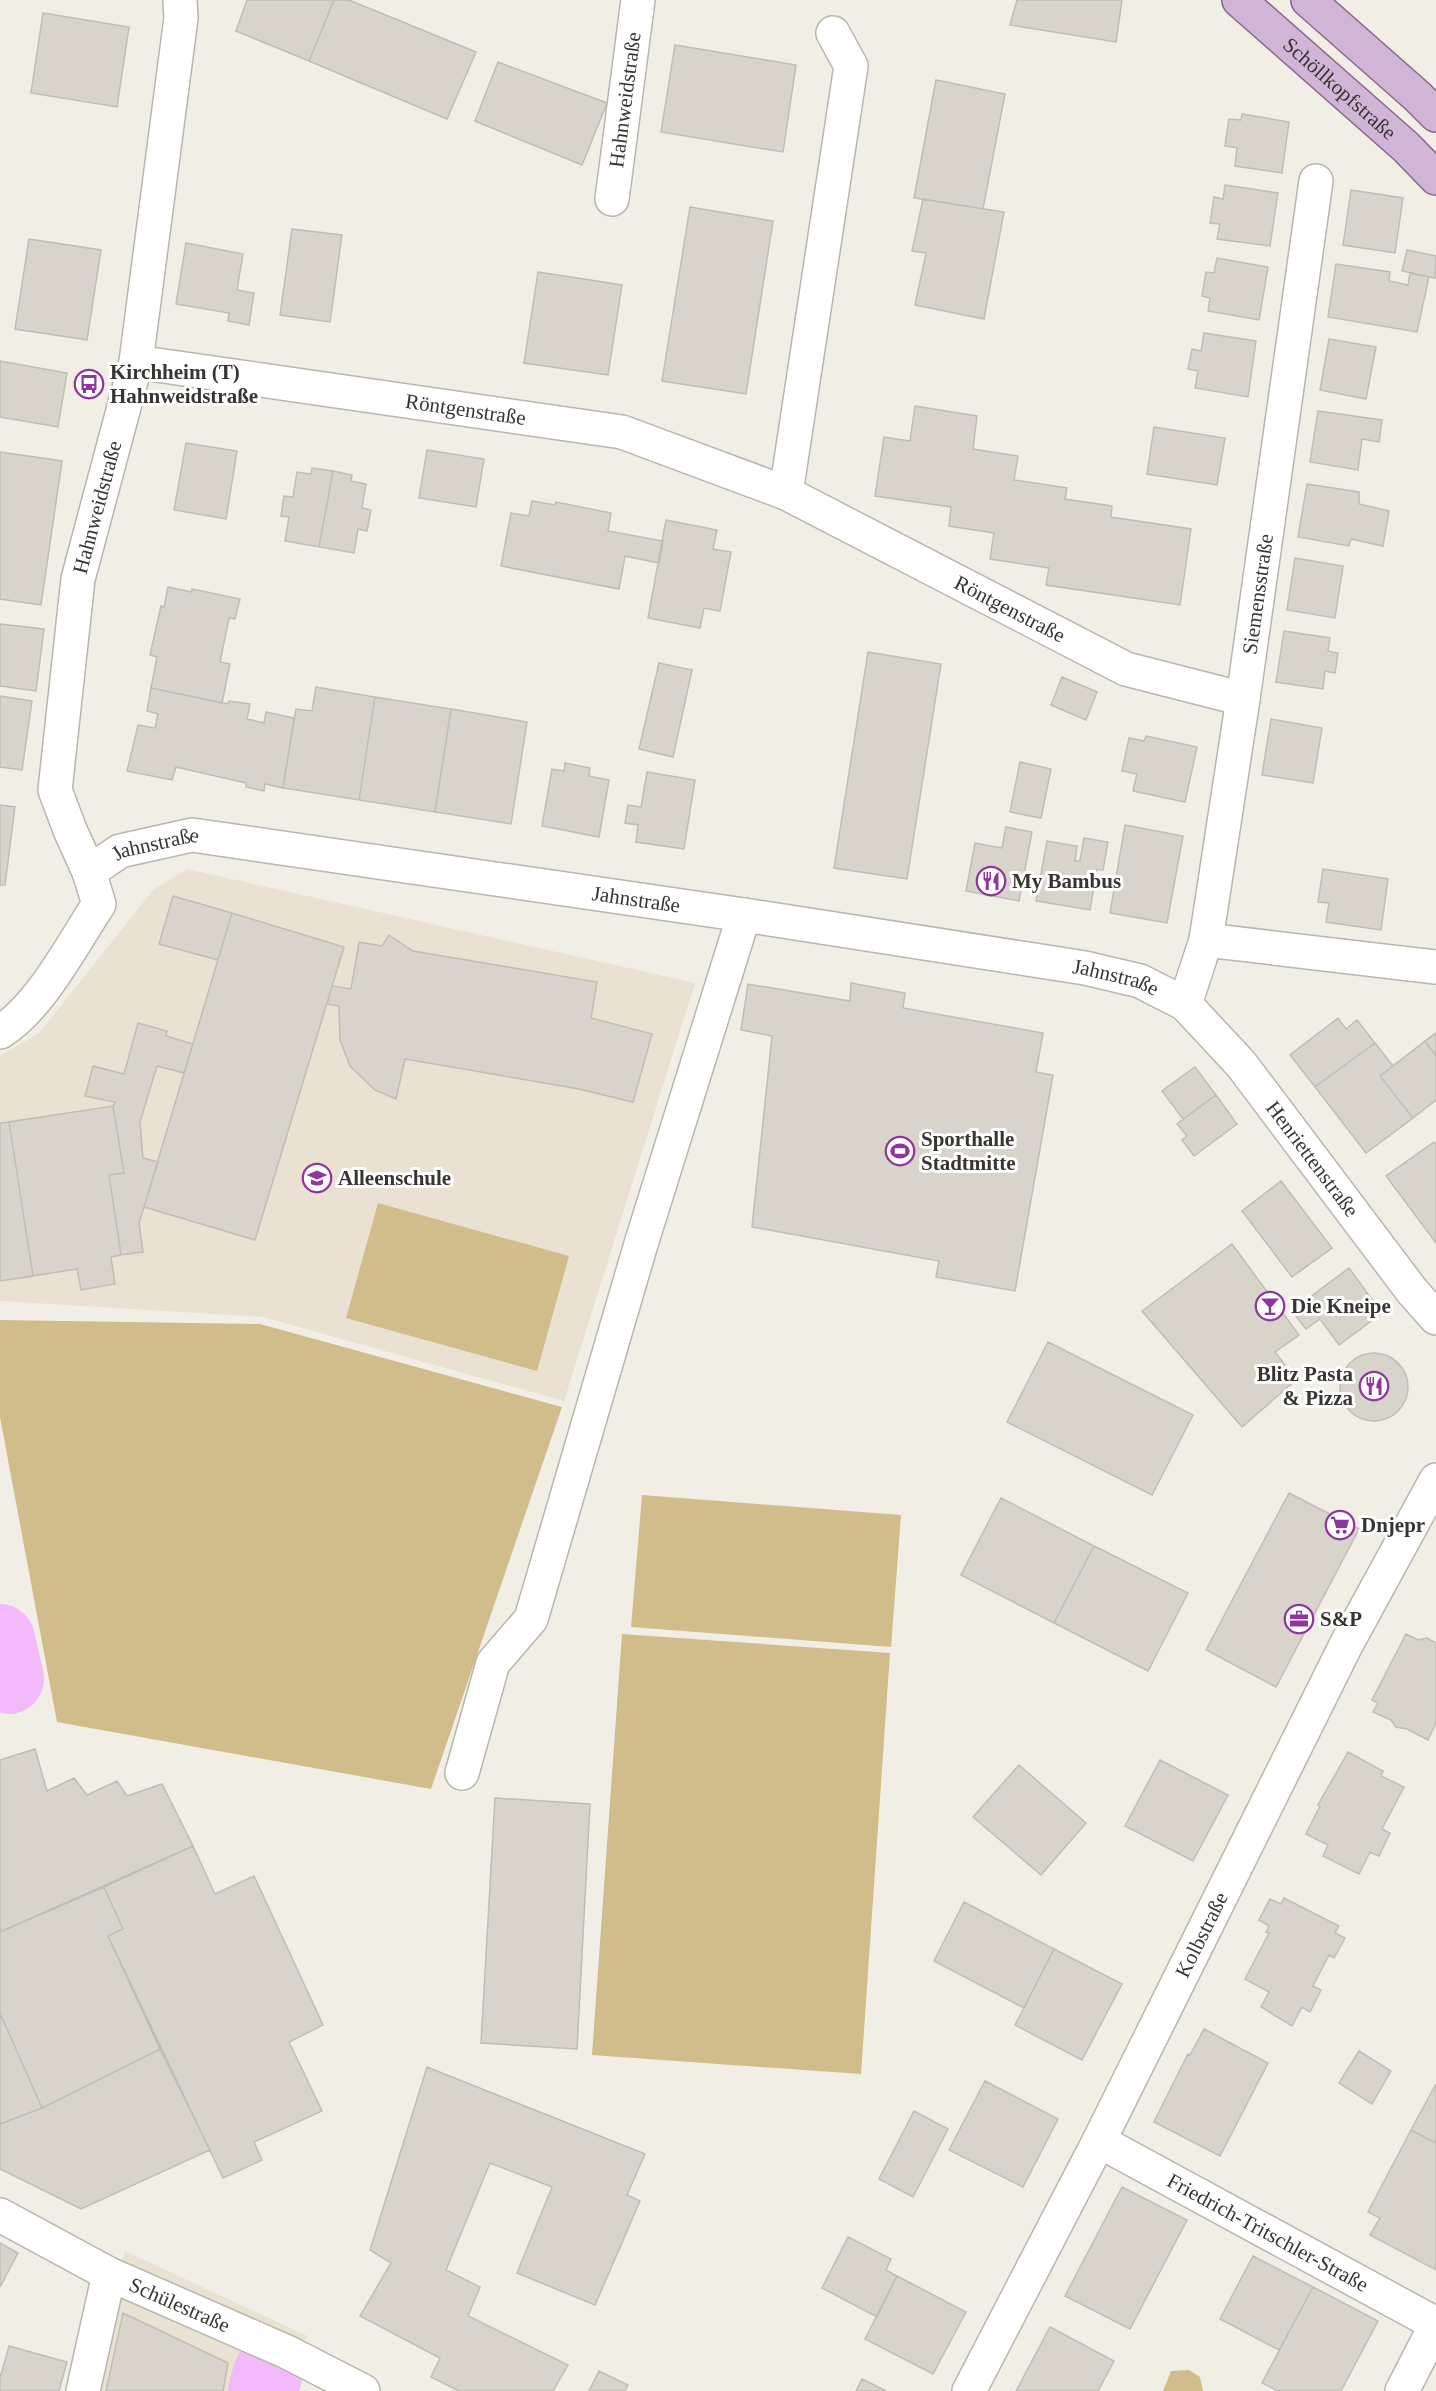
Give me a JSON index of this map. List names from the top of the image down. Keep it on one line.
{"streets":{"main road":["Schöllkopfstraße"],"street":["Hahnweidstraße","Röntgenstraße","Siemensstraße","Jahnstraße","Henriettenstraße","Kolbstraße","Friedrich-Tritschler-Straße","Schülestraße"]},"crossings":[["Hahnweidstraße","Röntgenstraße"],["Hahnweidstraße","Jahnstraße"],["Röntgenstraße","Siemensstraße"],["Siemensstraße","Jahnstraße"],["Siemensstraße","Henriettenstraße"],["Jahnstraße","Henriettenstraße"],["Kolbstraße","Friedrich-Tritschler-Straße"]],"places":{"bus stop":["Kirchheim (T) Hahnweidstraße"],"restaurant":["My Bambus","Blitz Pasta & Pizza"],"sports":["Sporthalle Stadtmitte"],"school or university":["Alleenschule"],"bar":["Die Kneipe"],"supermarket":["Dnjepr"],"office":["S&P"]}}
